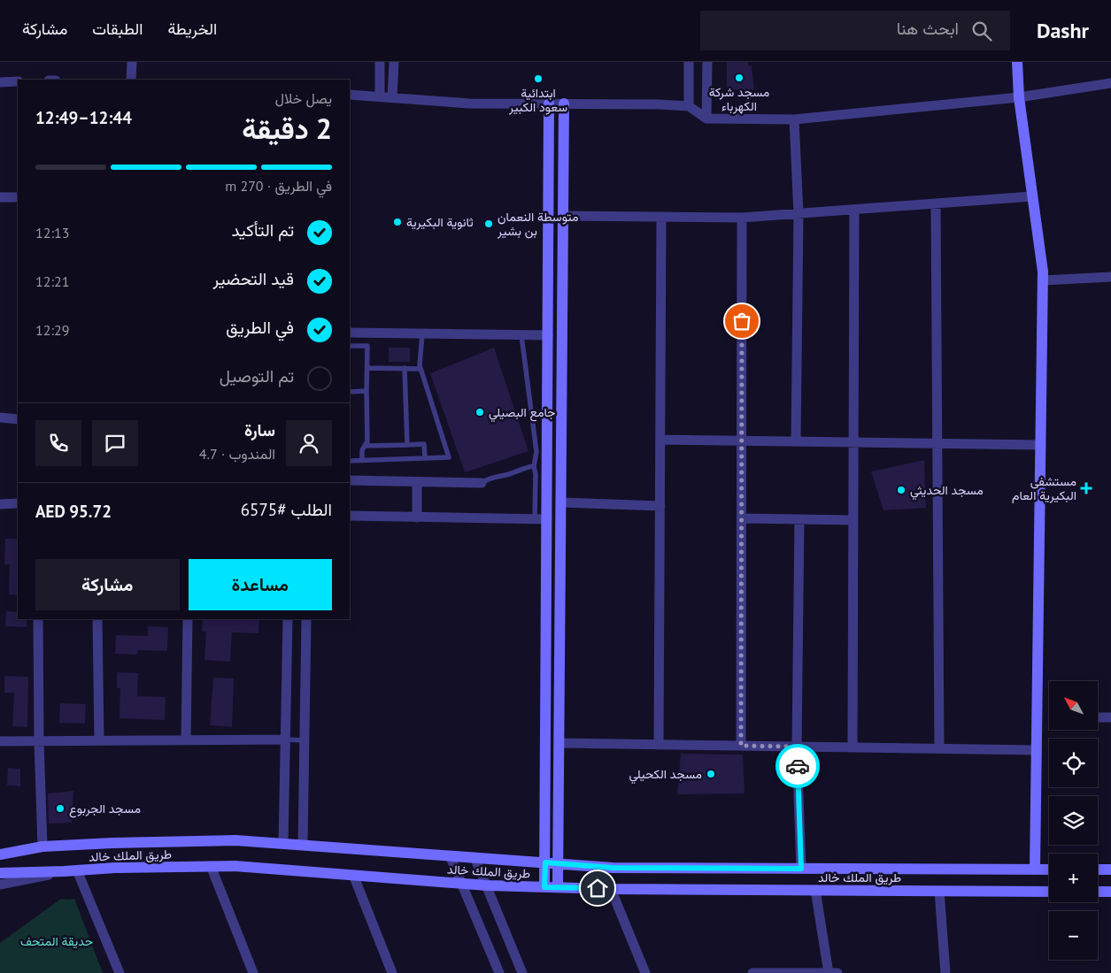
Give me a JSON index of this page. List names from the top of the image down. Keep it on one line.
{"streets":{"street":["طريق الملك خالد"]},"parks":["حديقة المتحف"],"places":{"other":["مسجد شركة الكهرباء","ابتدائية سعود الكبير","ثانوية البكيرية","متوسطة النعمان بن بشير","جامع البصيلي","مسجد الحديثي","مسجد الكحيلي","مسجد الجربوع"],"health":["مستشفى البكيرية العام"]},"north":"top left","page":{"header":"Dashr","search":"ابحث هنا","nav":["الخريطة","الطبقات","مشاركة"],"heading":["2 دقيقة","يصل خلال","12:44–12:49"],"panel":["سارة","المندوب · 4.7","الطلب #6575","AED 95.72"],"bar":"في الطريق · 270 m","list":[["تم التأكيد","12:13"],["قيد التحضير","12:21"],["في الطريق","12:29"],"تم التوصيل"],"buttons":["مساعدة","مشاركة"],"map_buttons":["+","−"]}}
